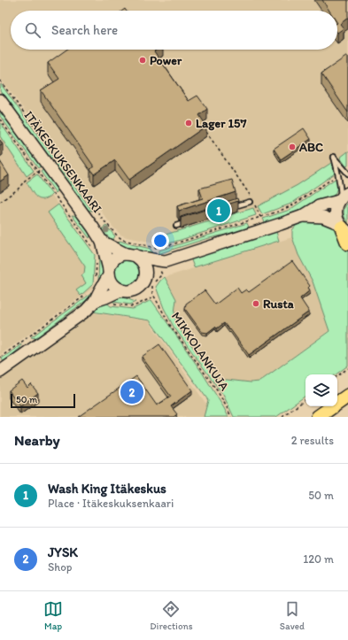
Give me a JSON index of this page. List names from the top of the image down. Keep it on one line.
{"streets":{"street":["ITÄKESKUKSENKAARI"],"path":["MIKKOLANKUJA"]},"places":["Power","Lager 157","ABC","Rusta"],"scale_bar":"50 m","page":{"search":"Search here","pins":["1","2"],"scale":"50 m","heading":["Nearby","2 results"],"list":[{"mark":"1","name":"Wash King Itäkeskus","note":"Place · Itäkeskuksenkaari","value":"50 m"},{"mark":"2","name":"JYSK","note":"Shop","value":"120 m"}],"nav":["Map","Directions","Saved"]}}
